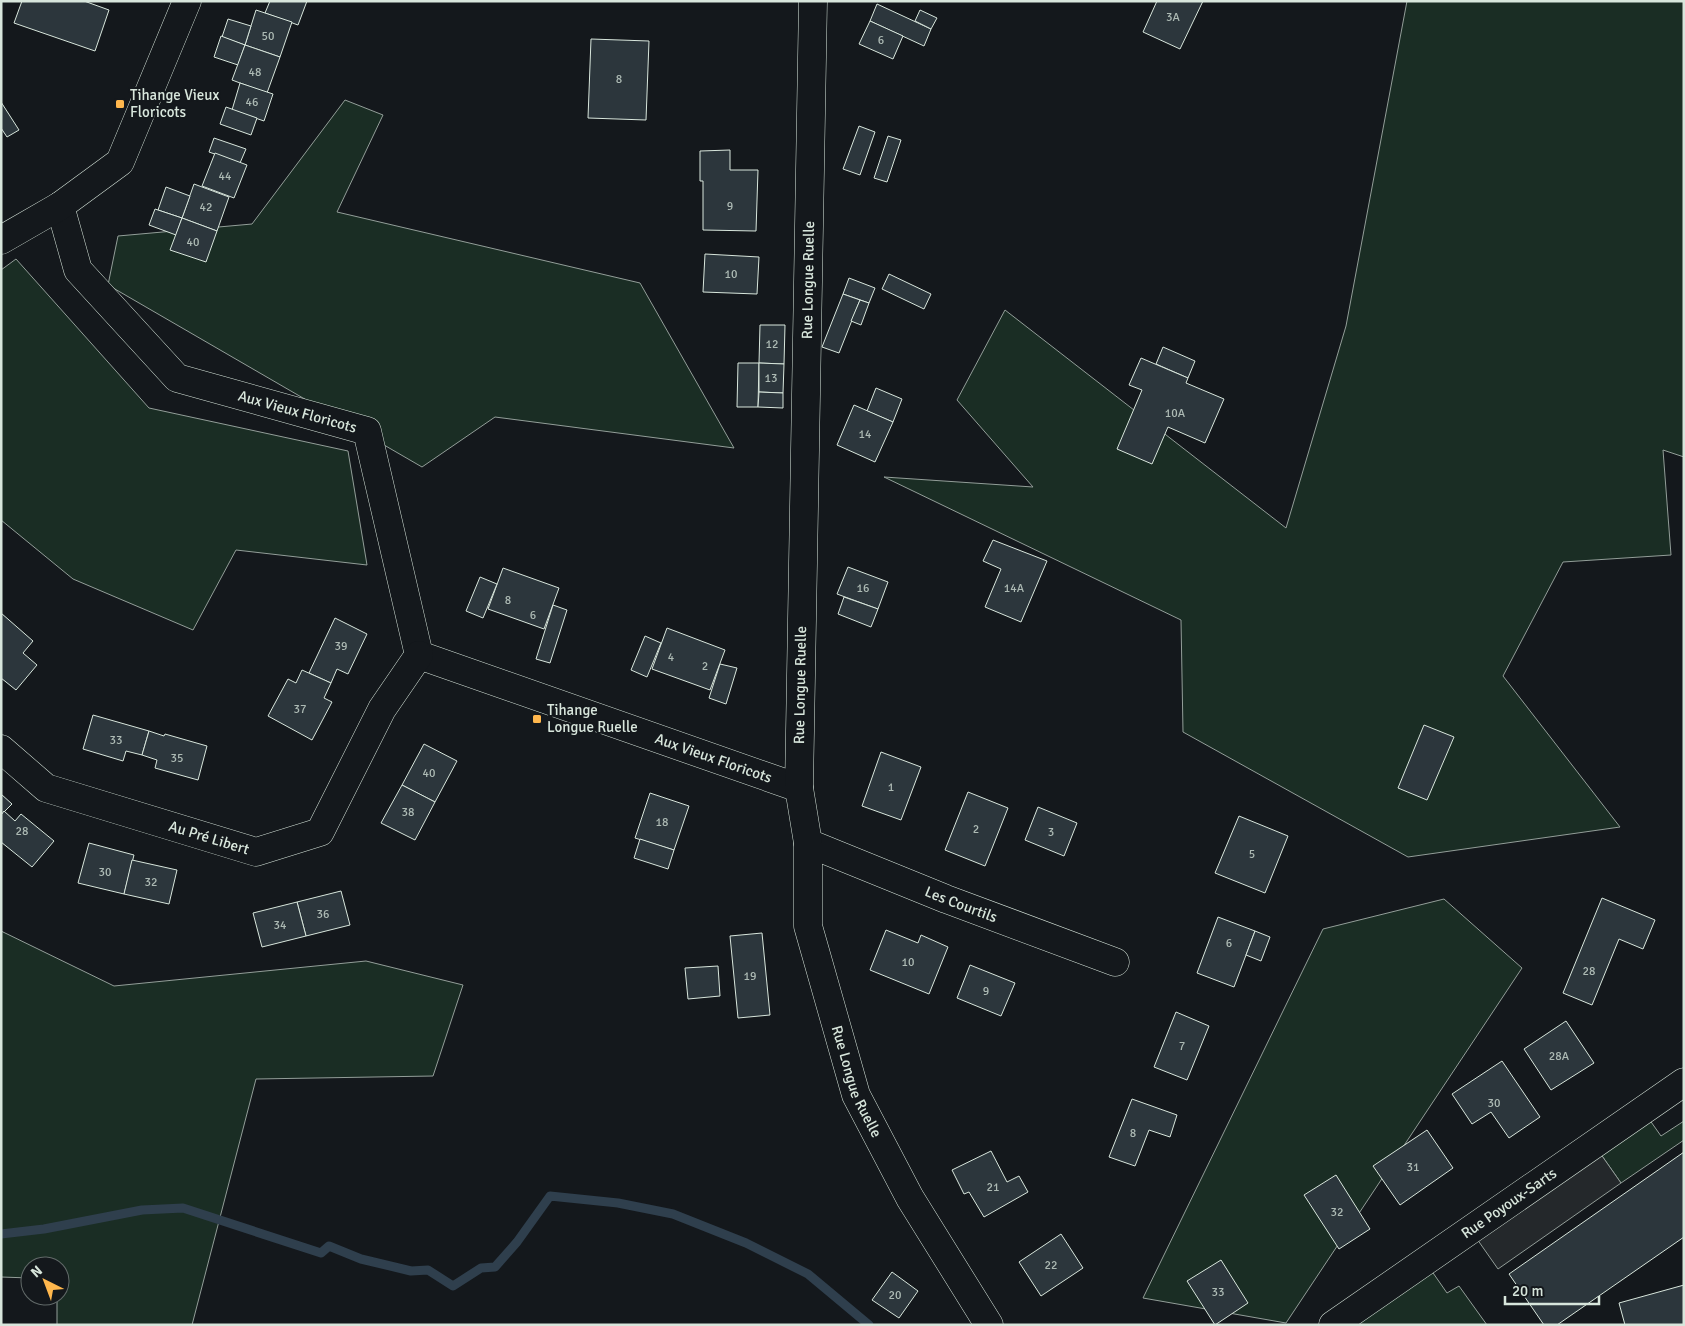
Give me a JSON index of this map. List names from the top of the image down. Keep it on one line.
{"streets":{"street":["Rue Longue Ruelle","Aux Vieux Floricots","Au Pré Libert","Les Courtils","Rue Poyoux-Sarts"]},"crossings":[["Rue Longue Ruelle","Aux Vieux Floricots"],["Rue Longue Ruelle","Les Courtils"],["Aux Vieux Floricots","Au Pré Libert"]],"places":{"transit":["Tihange Vieux Floricots","Tihange Longue Ruelle"]},"house_numbers":["3A","50","6","48","8","46","44","9","42","40","10","12","13","10A","14","16","14A","8","6","39","4","2","37","33","35","40","1","38","18","2","28","3","5","30","32","36","34","6","10","28","19","9","7","28A","30","8","31","21","32","22","33","20"],"scale_bar":"20 m","north":"top left"}
